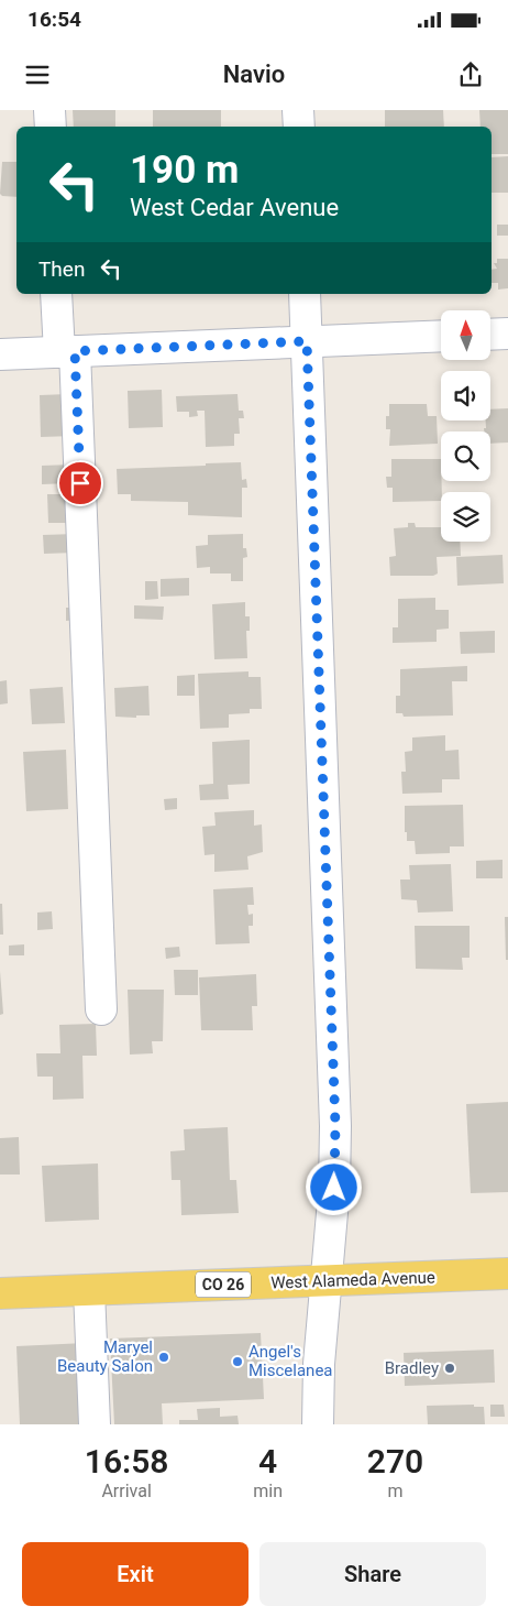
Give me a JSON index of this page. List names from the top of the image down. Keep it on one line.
{"streets":{"main road":["West Alameda Avenue","CO 26"]},"places":["Maryel Beauty Salon","Angel's Miscelanea","Bradley"],"north":"top","page":{"status":"16:54","header":"Navio","turn":["190 m","West Cedar Avenue"],"then":"Then","eta":["16:58","Arrival","4","min","270","m"],"buttons":["Exit","Share"]}}
